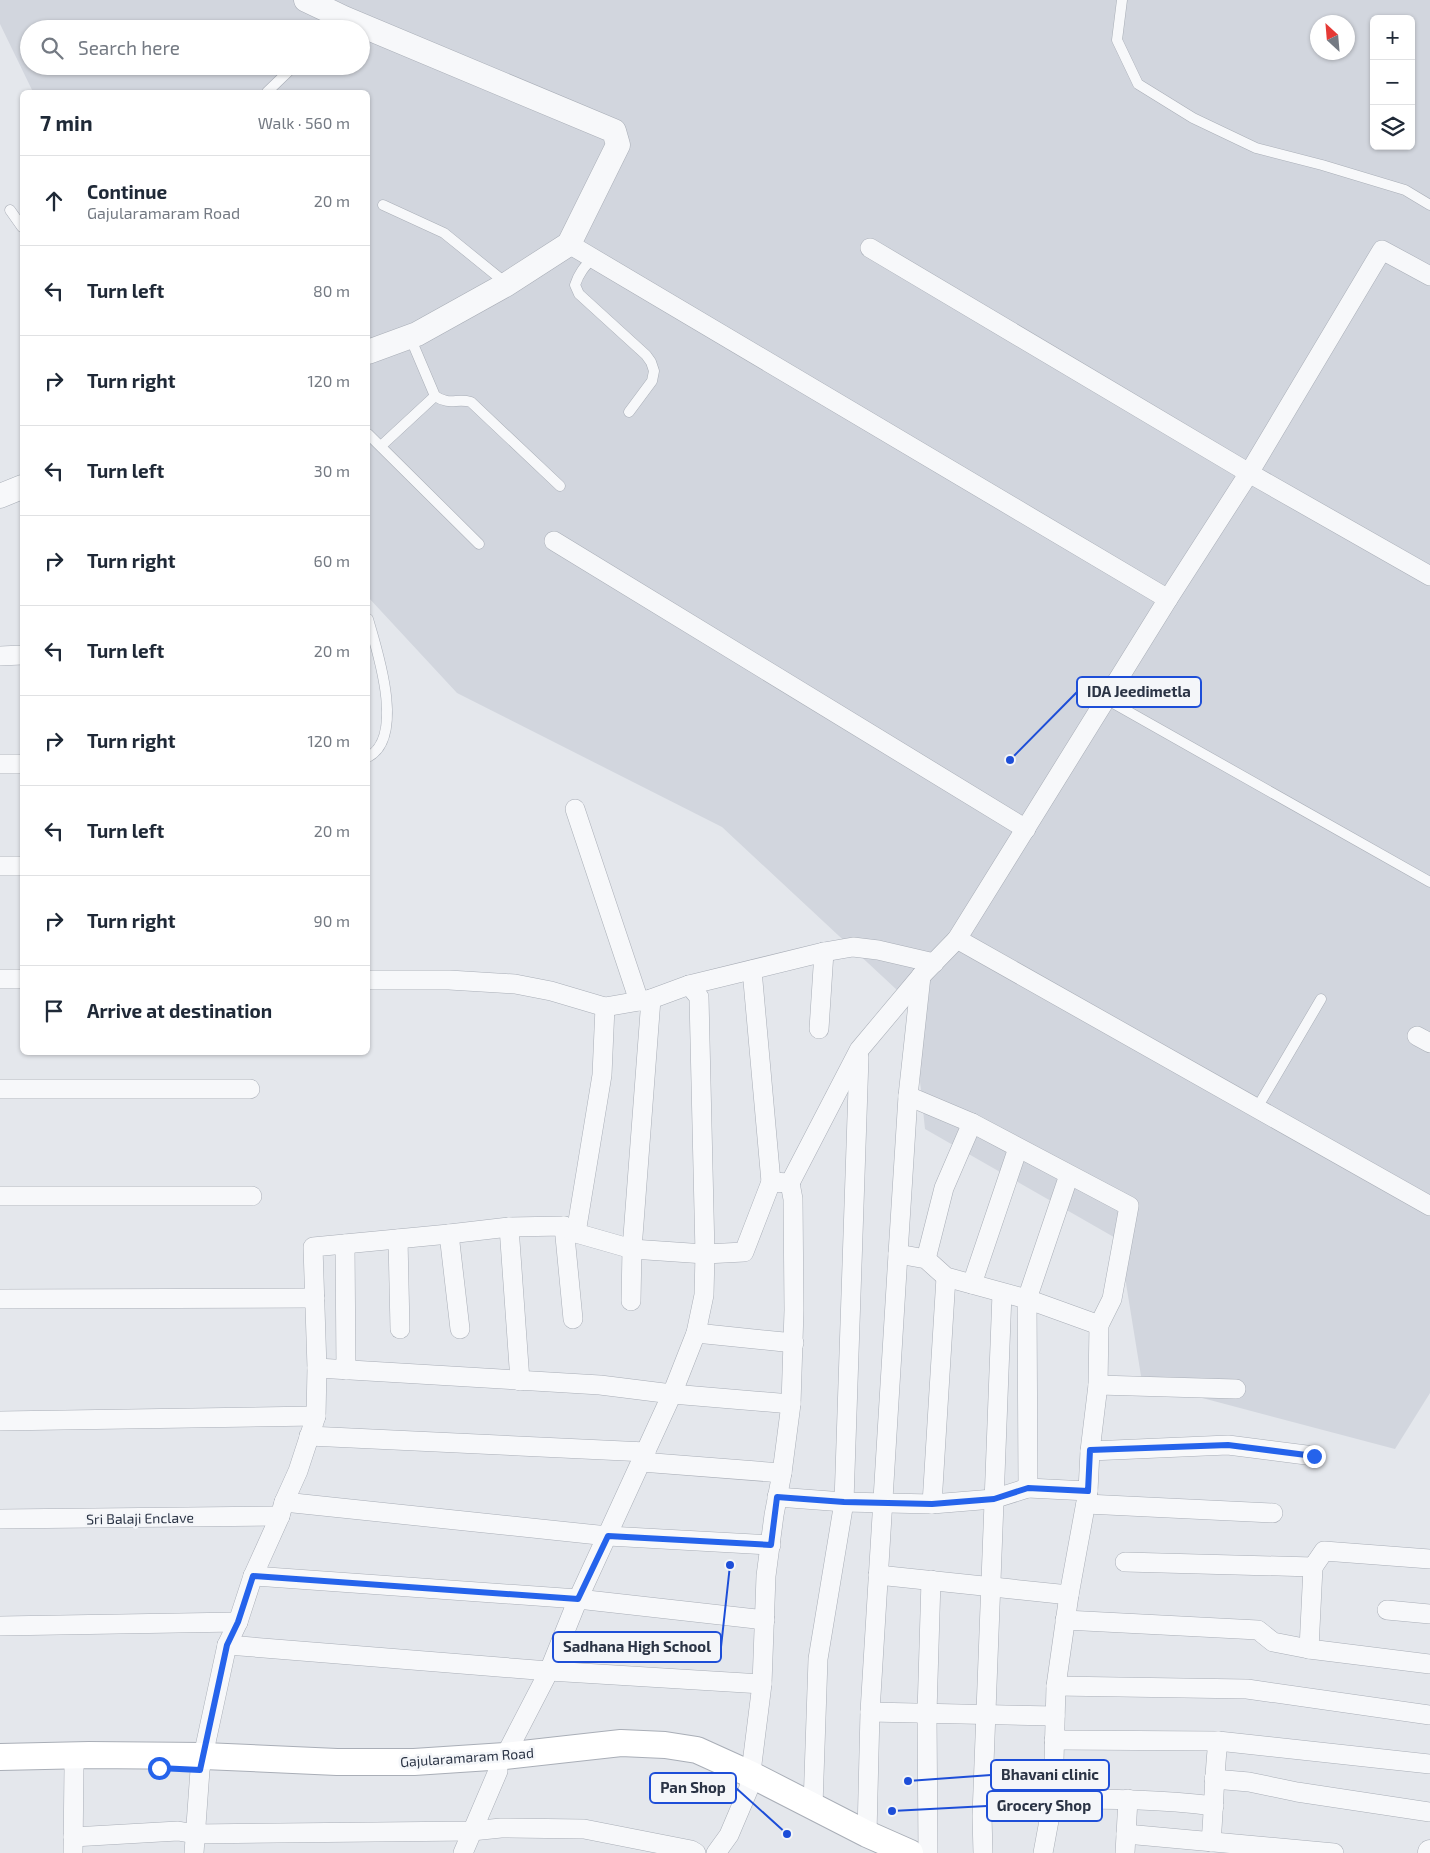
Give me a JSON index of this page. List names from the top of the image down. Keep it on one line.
{"streets":{"main road":["Gajularamaram Road"],"street":["Sri Balaji Enclave"]},"places":["IDA Jeedimetla","Sadhana High School","Bhavani clinic","Grocery Shop","Pan Shop"],"north":"top left","page":{"map_buttons":["+","−"],"search":"Search here","heading":["7 min","Walk · 560 m"],"list":[["Continue","Gajularamaram Road","20 m"],["Turn left","80 m"],["Turn right","120 m"],["Turn left","30 m"],["Turn right","60 m"],["Turn left","20 m"],["Turn right","120 m"],["Turn left","20 m"],["Turn right","90 m"],"Arrive at destination"]}}
